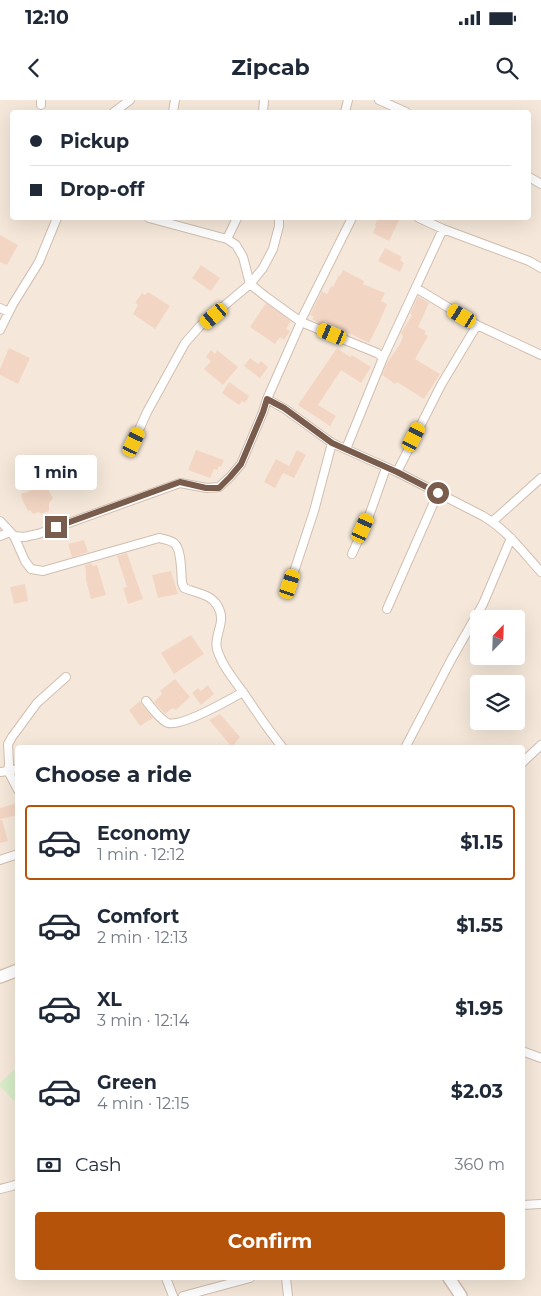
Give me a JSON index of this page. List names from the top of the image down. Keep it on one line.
{"north":"top right","page":{"status":"12:10","header":"Zipcab","banner":["Pickup","Drop-off"],"bubble":"1 min","heading":"Choose a ride","list":[{"name":"Economy","note":"1 min · 12:12","value":"$1.15"},{"name":"Comfort","note":"2 min · 12:13","value":"$1.55"},{"name":"XL","note":"3 min · 12:14","value":"$1.95"},{"name":"Green","note":"4 min · 12:15","value":"$2.03"}],"pay":["Cash","360 m"],"buttons":"Confirm"}}
